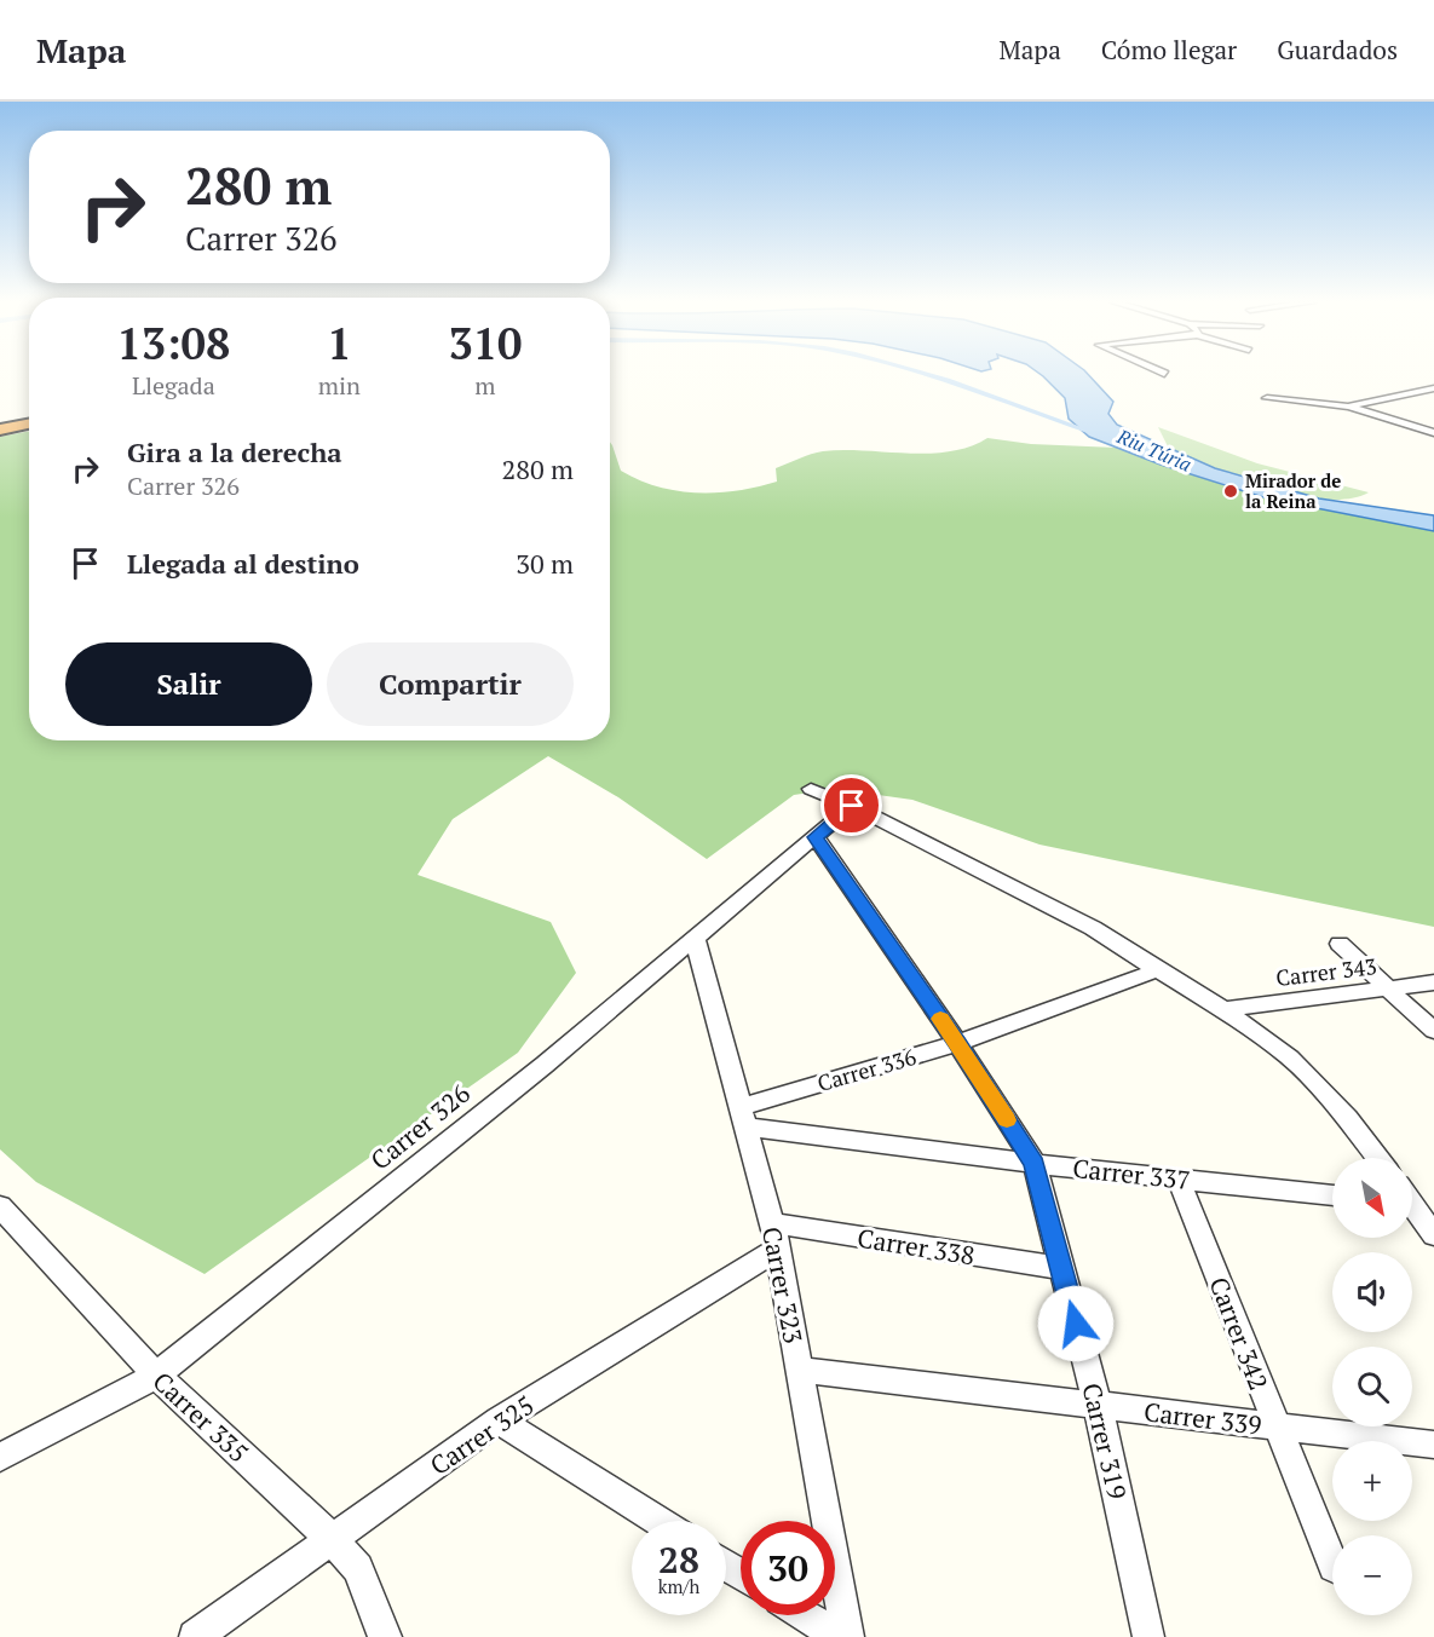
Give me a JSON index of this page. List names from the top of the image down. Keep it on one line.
{"streets":{"street":["Carrer 343","Carrer 336","Carrer 326","Carrer 337","Carrer 338","Carrer 323","Carrer 342","Carrer 335","Carrer 339","Carrer 325","Carrer 319"]},"crossings":[["Carrer 336","Carrer 337"],["Carrer 336","Carrer 323"],["Carrer 336","Carrer 319"],["Carrer 326","Carrer 323"],["Carrer 326","Carrer 335"],["Carrer 326","Carrer 319"],["Carrer 337","Carrer 323"],["Carrer 337","Carrer 342"],["Carrer 337","Carrer 319"],["Carrer 338","Carrer 323"],["Carrer 338","Carrer 325"],["Carrer 338","Carrer 319"],["Carrer 323","Carrer 339"],["Carrer 323","Carrer 325"],["Carrer 342","Carrer 339"],["Carrer 335","Carrer 325"],["Carrer 339","Carrer 319"]],"water":["Riu Túria"],"places":["Mirador de la Reina"],"north":"bottom right","page":{"header":"Mapa","nav":["Mapa","Cómo llegar","Guardados"],"turn":["280 m","Carrer 326"],"eta":["13:08","Llegada","1","min","310","m"],"list":[{"name":"Gira a la derecha","note":"Carrer 326","value":"280 m"},{"name":"Llegada al destino","value":"30 m"}],"buttons":["Salir","Compartir"],"map_buttons":["+","−"],"speed":"28 km/h","limit":"30"}}
